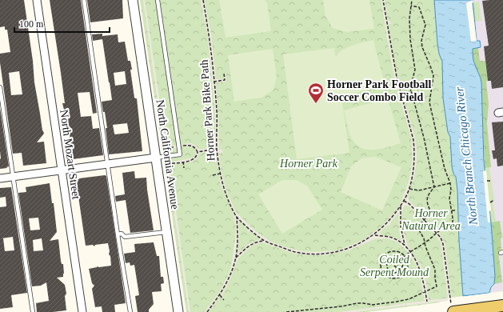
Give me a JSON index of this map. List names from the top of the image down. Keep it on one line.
{"streets":{"street":["North Mozart Street","North California Avenue"],"path":["Horner Park Bike Path"]},"water":["North Branch Chicago River"],"parks":["Horner Park","Horner Natural Area","Coiled Serpent Mound"],"places":{"sports":["Horner Park Football Soccer Combo Field"]},"scale_bar":"100 m"}
